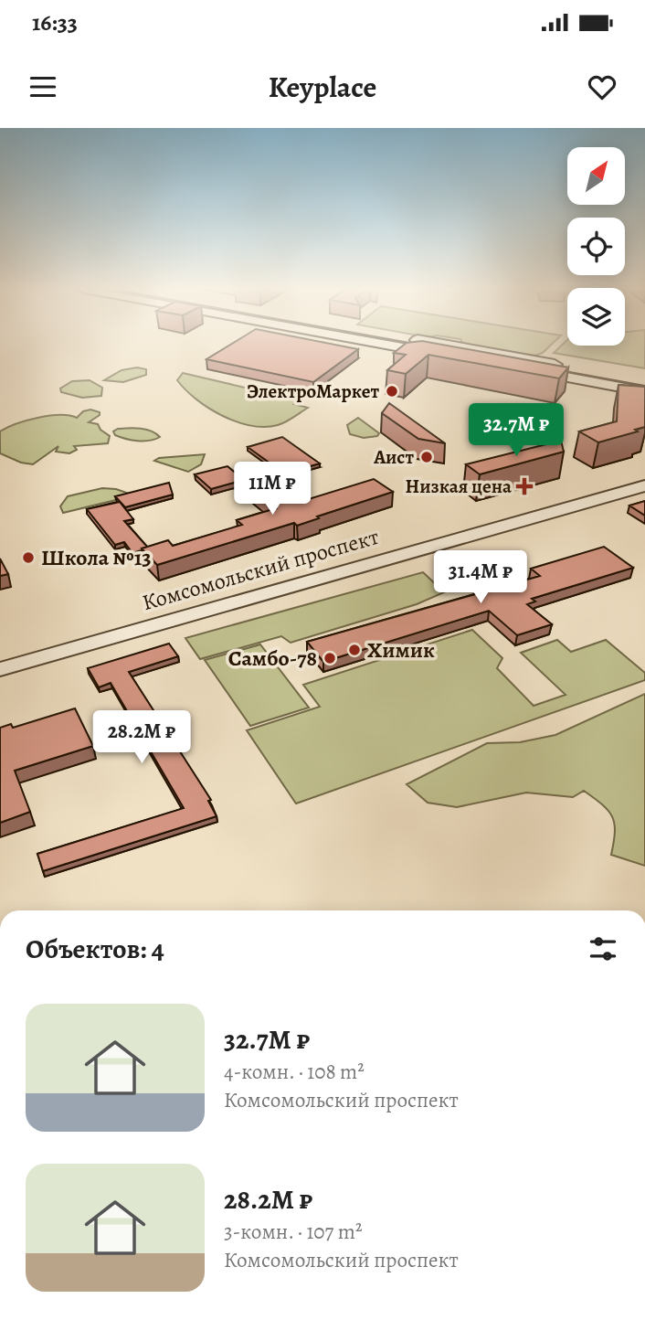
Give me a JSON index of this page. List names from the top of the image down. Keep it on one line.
{"streets":{"street":["Комсомольский проспект"]},"places":{"other":["ЭлектроМаркет","Аист","Школа №13","Химик","Самбо-78"],"health":["Низкая цена"]},"north":"top right","page":{"status":"16:33","header":"Keyplace","price":["32.7M ₽","11M ₽","31.4M ₽","28.2M ₽"],"heading":"Объектов: 4","list":[{"name":"32.7M ₽","note":"4-комн. · 108 m² · Комсомольский проспект"},{"name":"28.2M ₽","note":"3-комн. · 107 m² · Комсомольский проспект"}]}}
